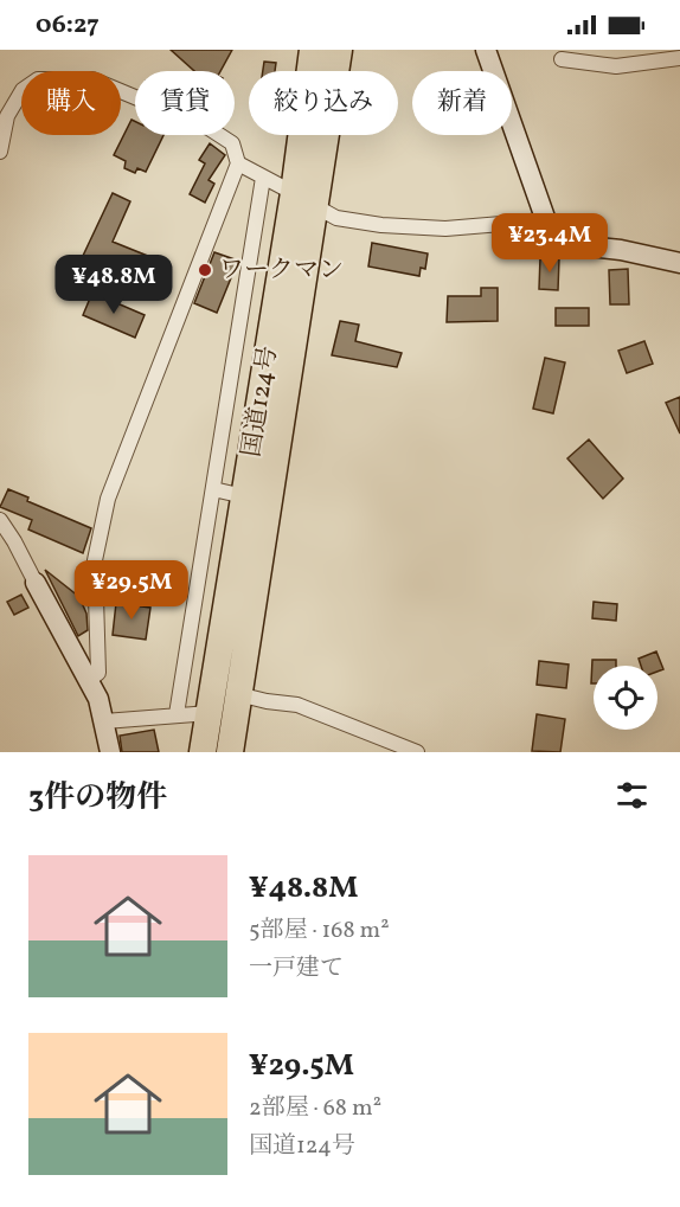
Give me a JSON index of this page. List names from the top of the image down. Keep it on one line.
{"streets":{"highway":["国道124号"]},"places":["ワークマン"],"page":{"status":"06:27","chip":["購入","賃貸","絞り込み","新着"],"price":["¥23.4M","¥48.8M","¥29.5M"],"heading":"3件の物件","list":[{"name":"¥48.8M","note":"5部屋 · 168 m² · 一戸建て"},{"name":"¥29.5M","note":"2部屋 · 68 m² · 国道124号"}]}}
